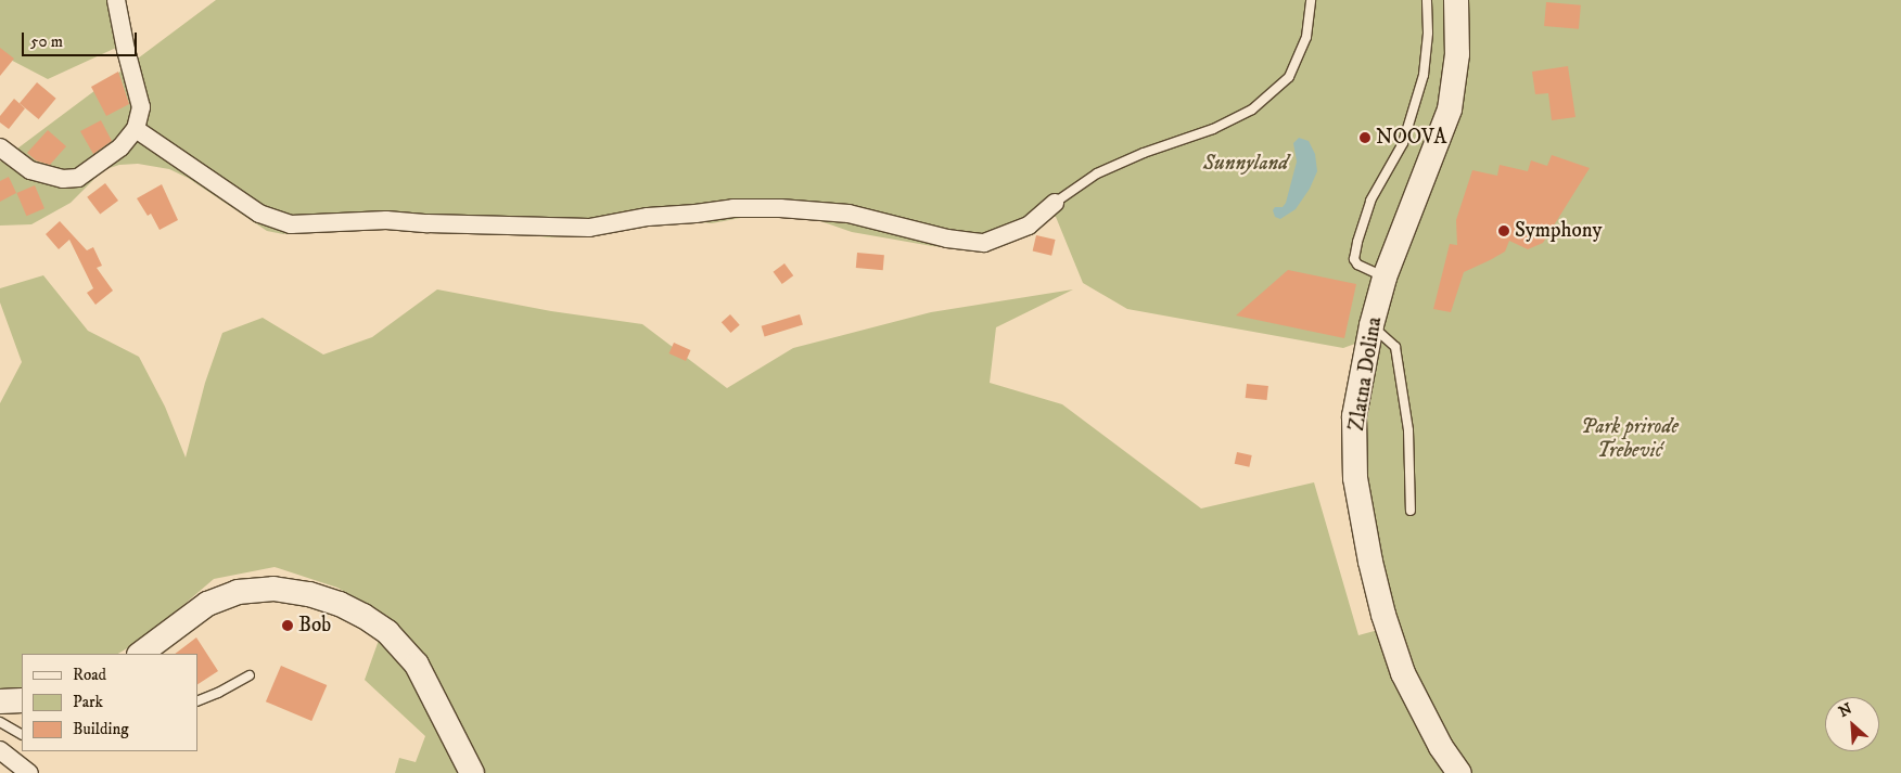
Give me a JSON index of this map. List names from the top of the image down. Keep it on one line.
{"streets":{"main road":["Zlatna Dolina"]},"parks":["Sunnyland","Park prirode Trebević"],"places":["NOOVA","Symphony","Bob"],"legend":["Road","Park","Building"],"scale_bar":"50 m","north":"top left"}
